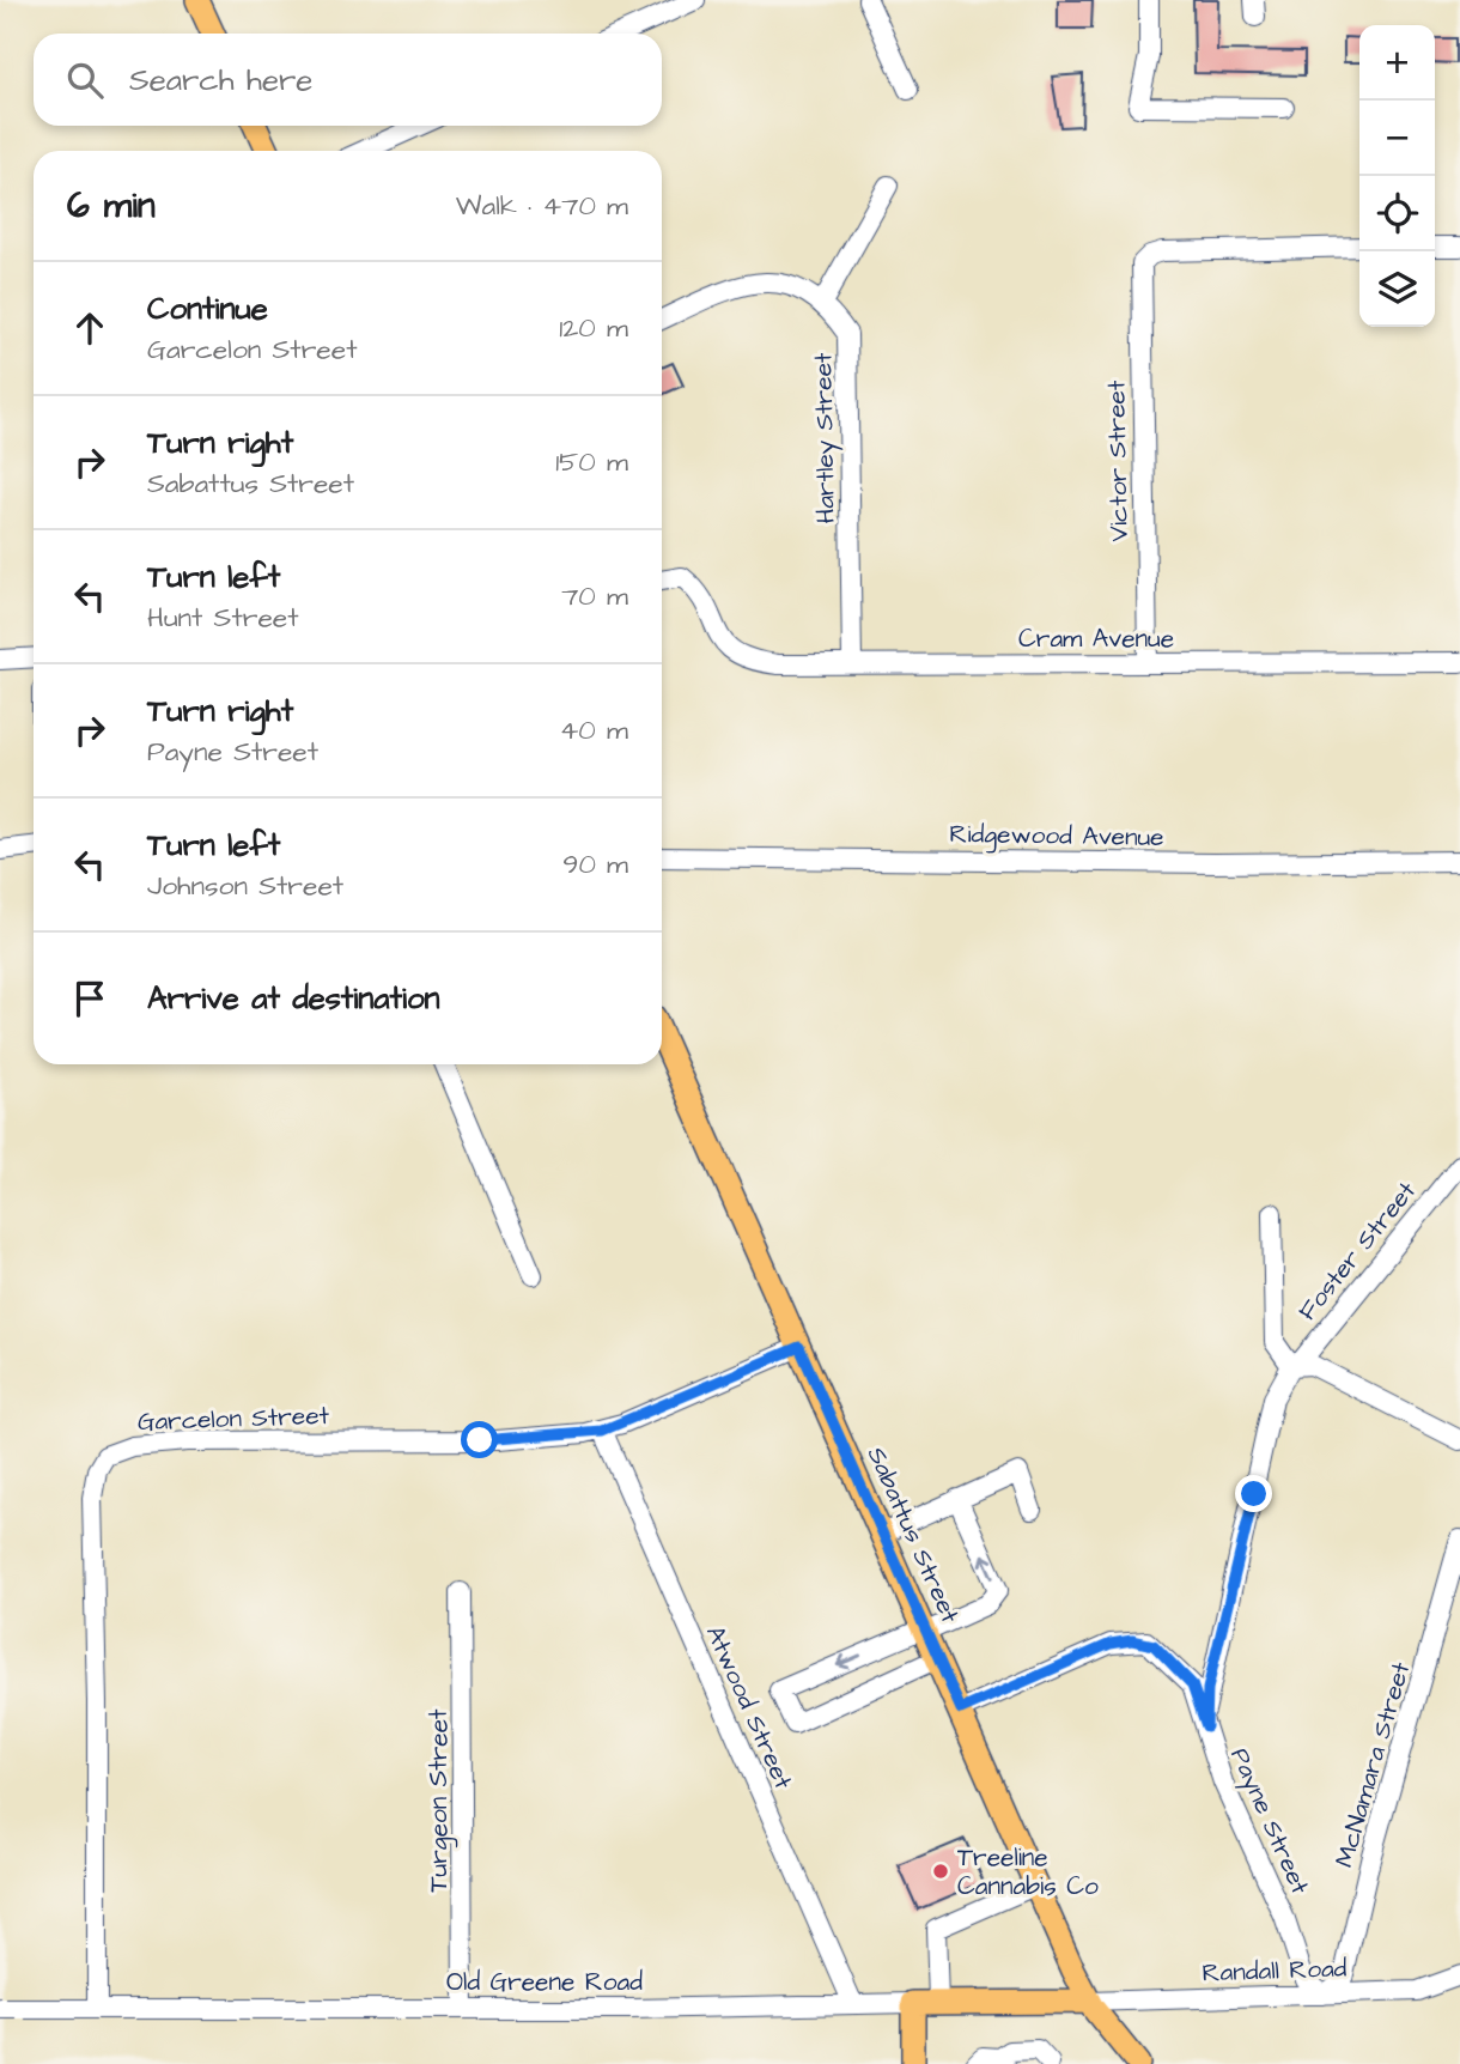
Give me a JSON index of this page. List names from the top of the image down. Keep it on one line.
{"streets":{"main road":["Sabattus Street","Old Greene Road"],"street":["Hartley Street","Victor Street","Cram Avenue","Ridgewood Avenue","Foster Street","Garcelon Street","Atwood Street","McNamara Street","Turgeon Street","Payne Street","Randall Road"]},"crossings":[["Hartley Street","Cram Avenue"],["Victor Street","Cram Avenue"],["Foster Street","Payne Street"],["Garcelon Street","Sabattus Street"],["Garcelon Street","Atwood Street"],["Garcelon Street","Old Greene Road"],["Sabattus Street","Payne Street"],["Sabattus Street","Randall Road"],["Sabattus Street","Old Greene Road"],["Atwood Street","Old Greene Road"],["McNamara Street","Payne Street"],["McNamara Street","Randall Road"],["Turgeon Street","Old Greene Road"],["Payne Street","Randall Road"],["Randall Road","Old Greene Road"]],"places":["Treeline Cannabis Co"],"page":{"map_buttons":["+","−"],"search":"Search here","heading":["6 min","Walk · 470 m"],"list":[["Continue","Garcelon Street","120 m"],["Turn right","Sabattus Street","150 m"],["Turn left","Hunt Street","70 m"],["Turn right","Payne Street","40 m"],["Turn left","Johnson Street","90 m"],"Arrive at destination"]}}
